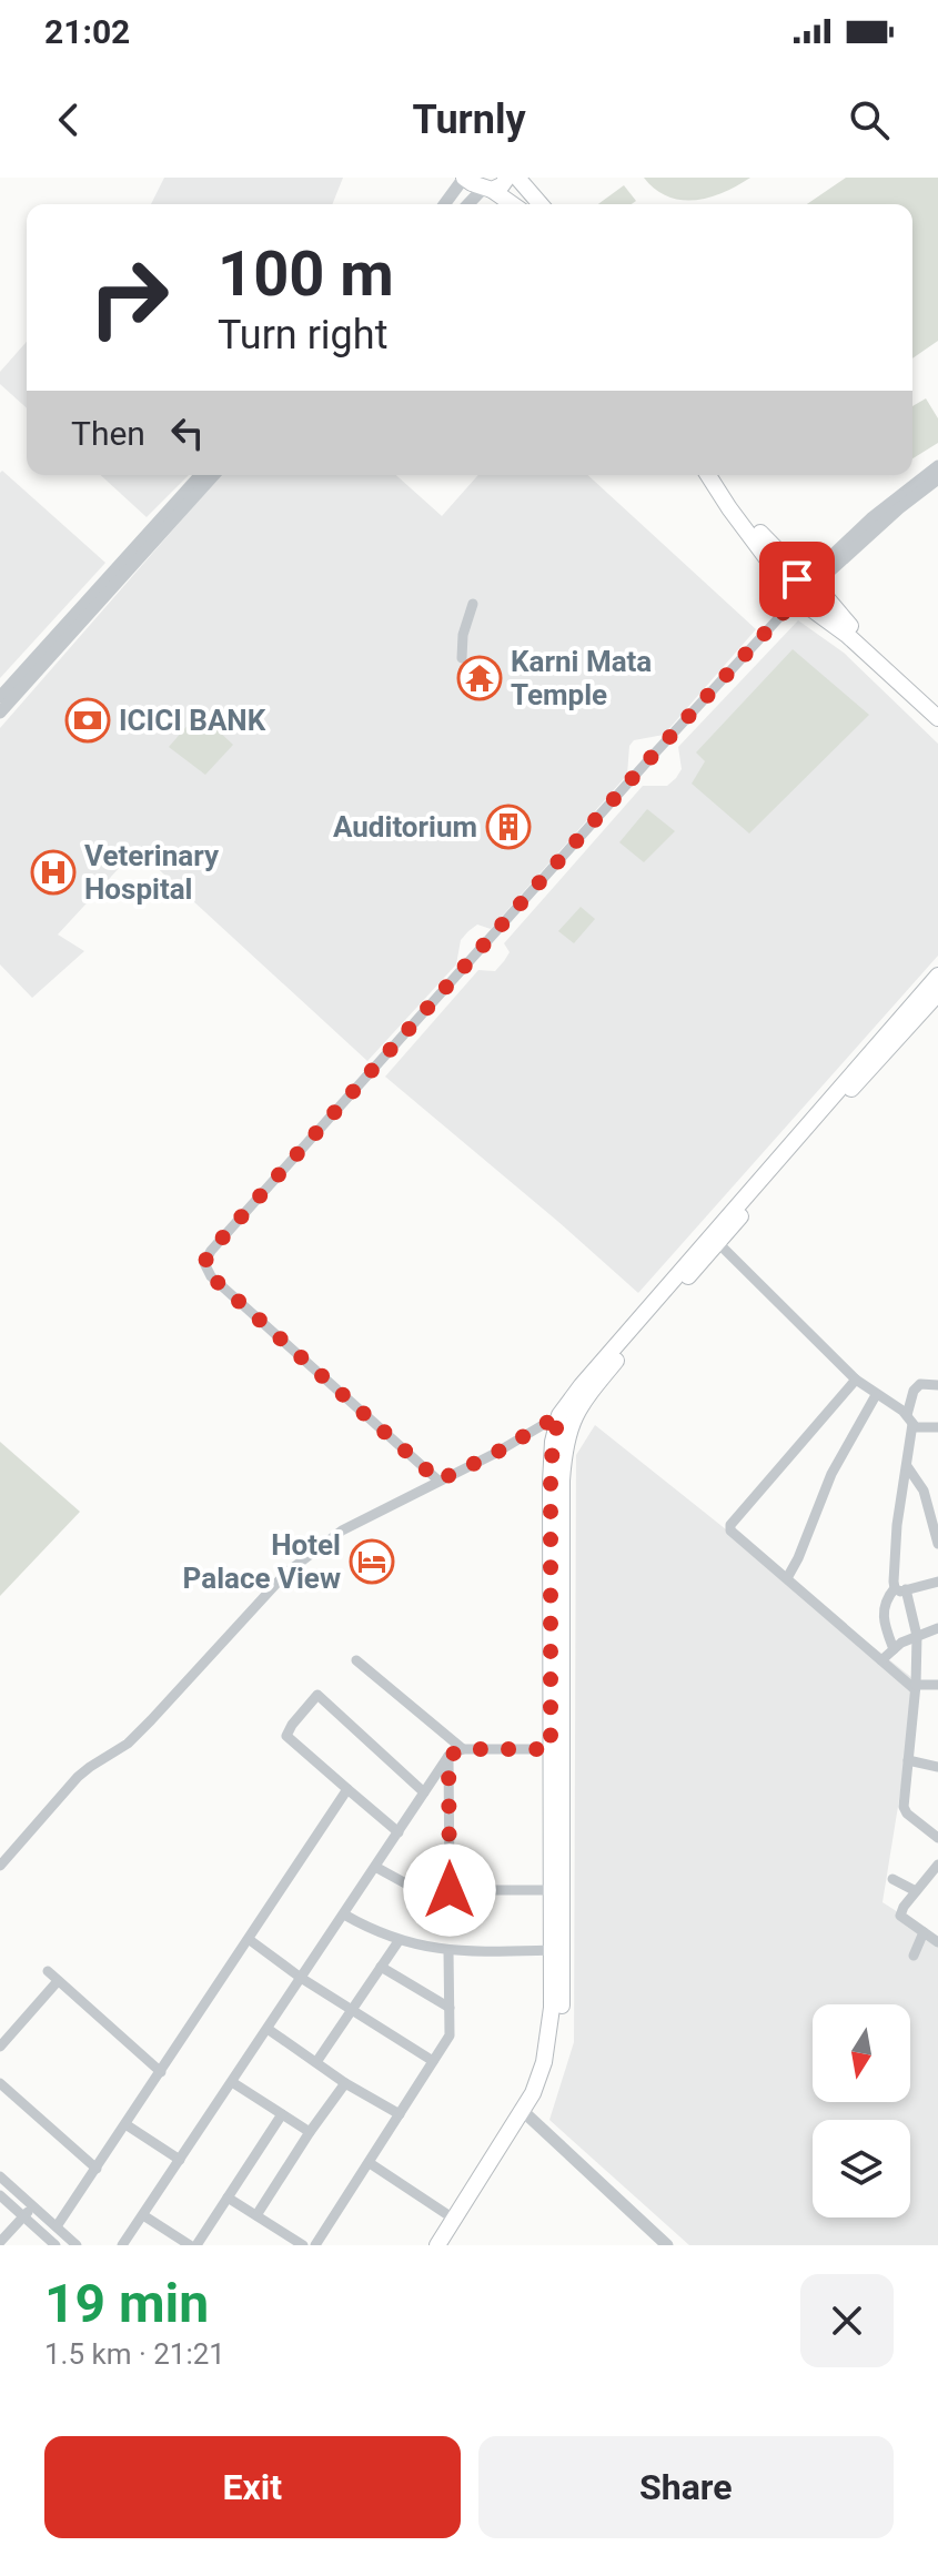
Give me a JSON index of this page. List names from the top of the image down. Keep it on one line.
{"places":{"temple":["Karni Mata Temple"],"bank":["ICICI BANK"],"building":["Auditorium"],"hospital":["Veterinary Hospital"],"hotel":["Hotel Palace View"]},"north":"bottom","page":{"status":"21:02","header":"Turnly","turn":["100 m","Turn right"],"then":"Then","heading":["19 min","1.5 km · 21:21"],"buttons":["Exit","Share"]}}
